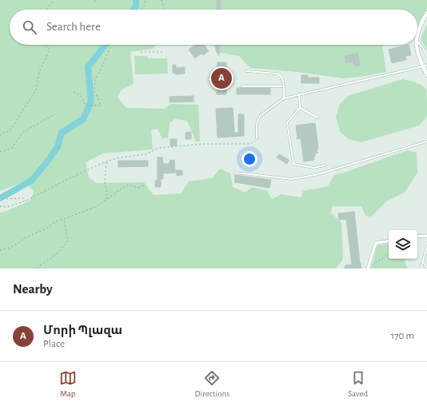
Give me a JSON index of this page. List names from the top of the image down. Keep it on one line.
{"page":{"search":"Search here","pins":"A","heading":"Nearby","list":[{"mark":"A","name":"Մորի Պլազա","note":"Place","value":"170 m"}],"nav":["Map","Directions","Saved"]}}
